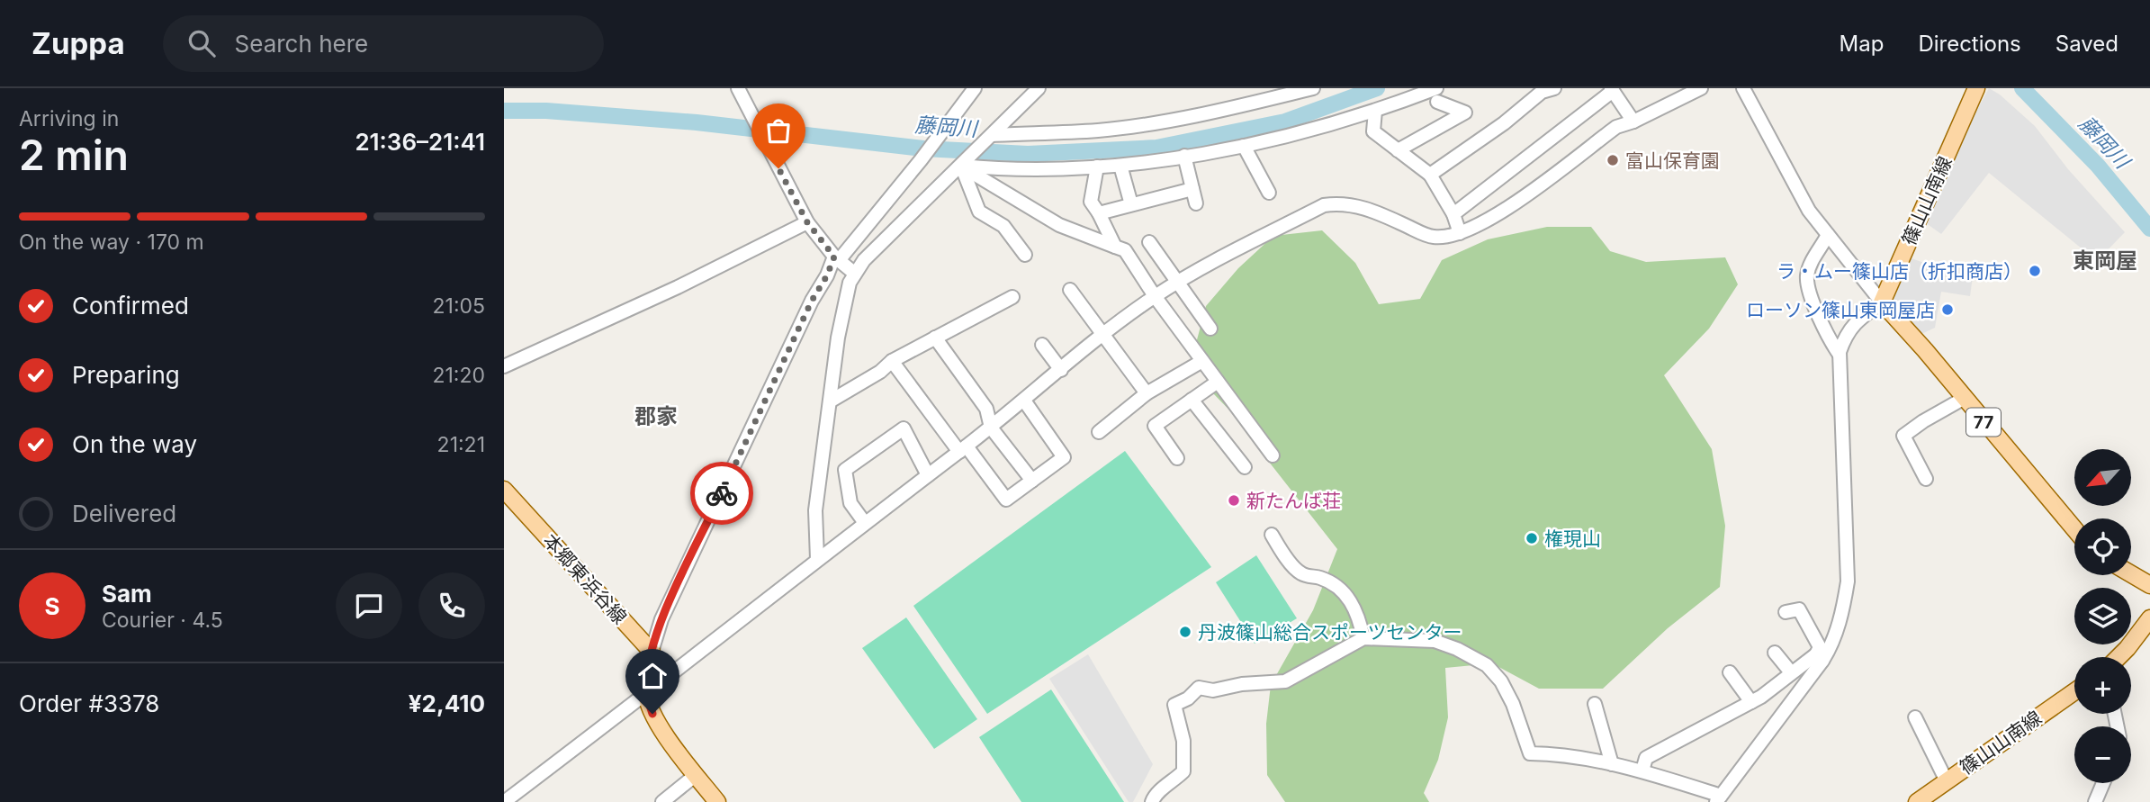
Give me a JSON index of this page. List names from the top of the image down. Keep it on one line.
{"streets":{"main road":["篠山山南線","77","本郷東浜谷線"]},"crossings":[["篠山山南線","77"]],"districts":["東岡屋","郡家"],"water":["藤岡川"],"places":["富山保育園","ラ・ムー篠山店（折扣商店）","ローソン篠山東岡屋店","新たんば荘","権現山","丹波篠山総合スポーツセンター"],"north":"bottom left","page":{"header":"Zuppa","search":"Search here","nav":["Map","Directions","Saved"],"heading":["2 min","Arriving in","21:36–21:41"],"panel":["Sam","Courier · 4.5","Order #3378","¥2,410"],"bar":"On the way · 170 m","list":[["Confirmed","21:05"],["Preparing","21:20"],["On the way","21:21"],"Delivered"],"map_buttons":["+","−"],"round":"S"}}
